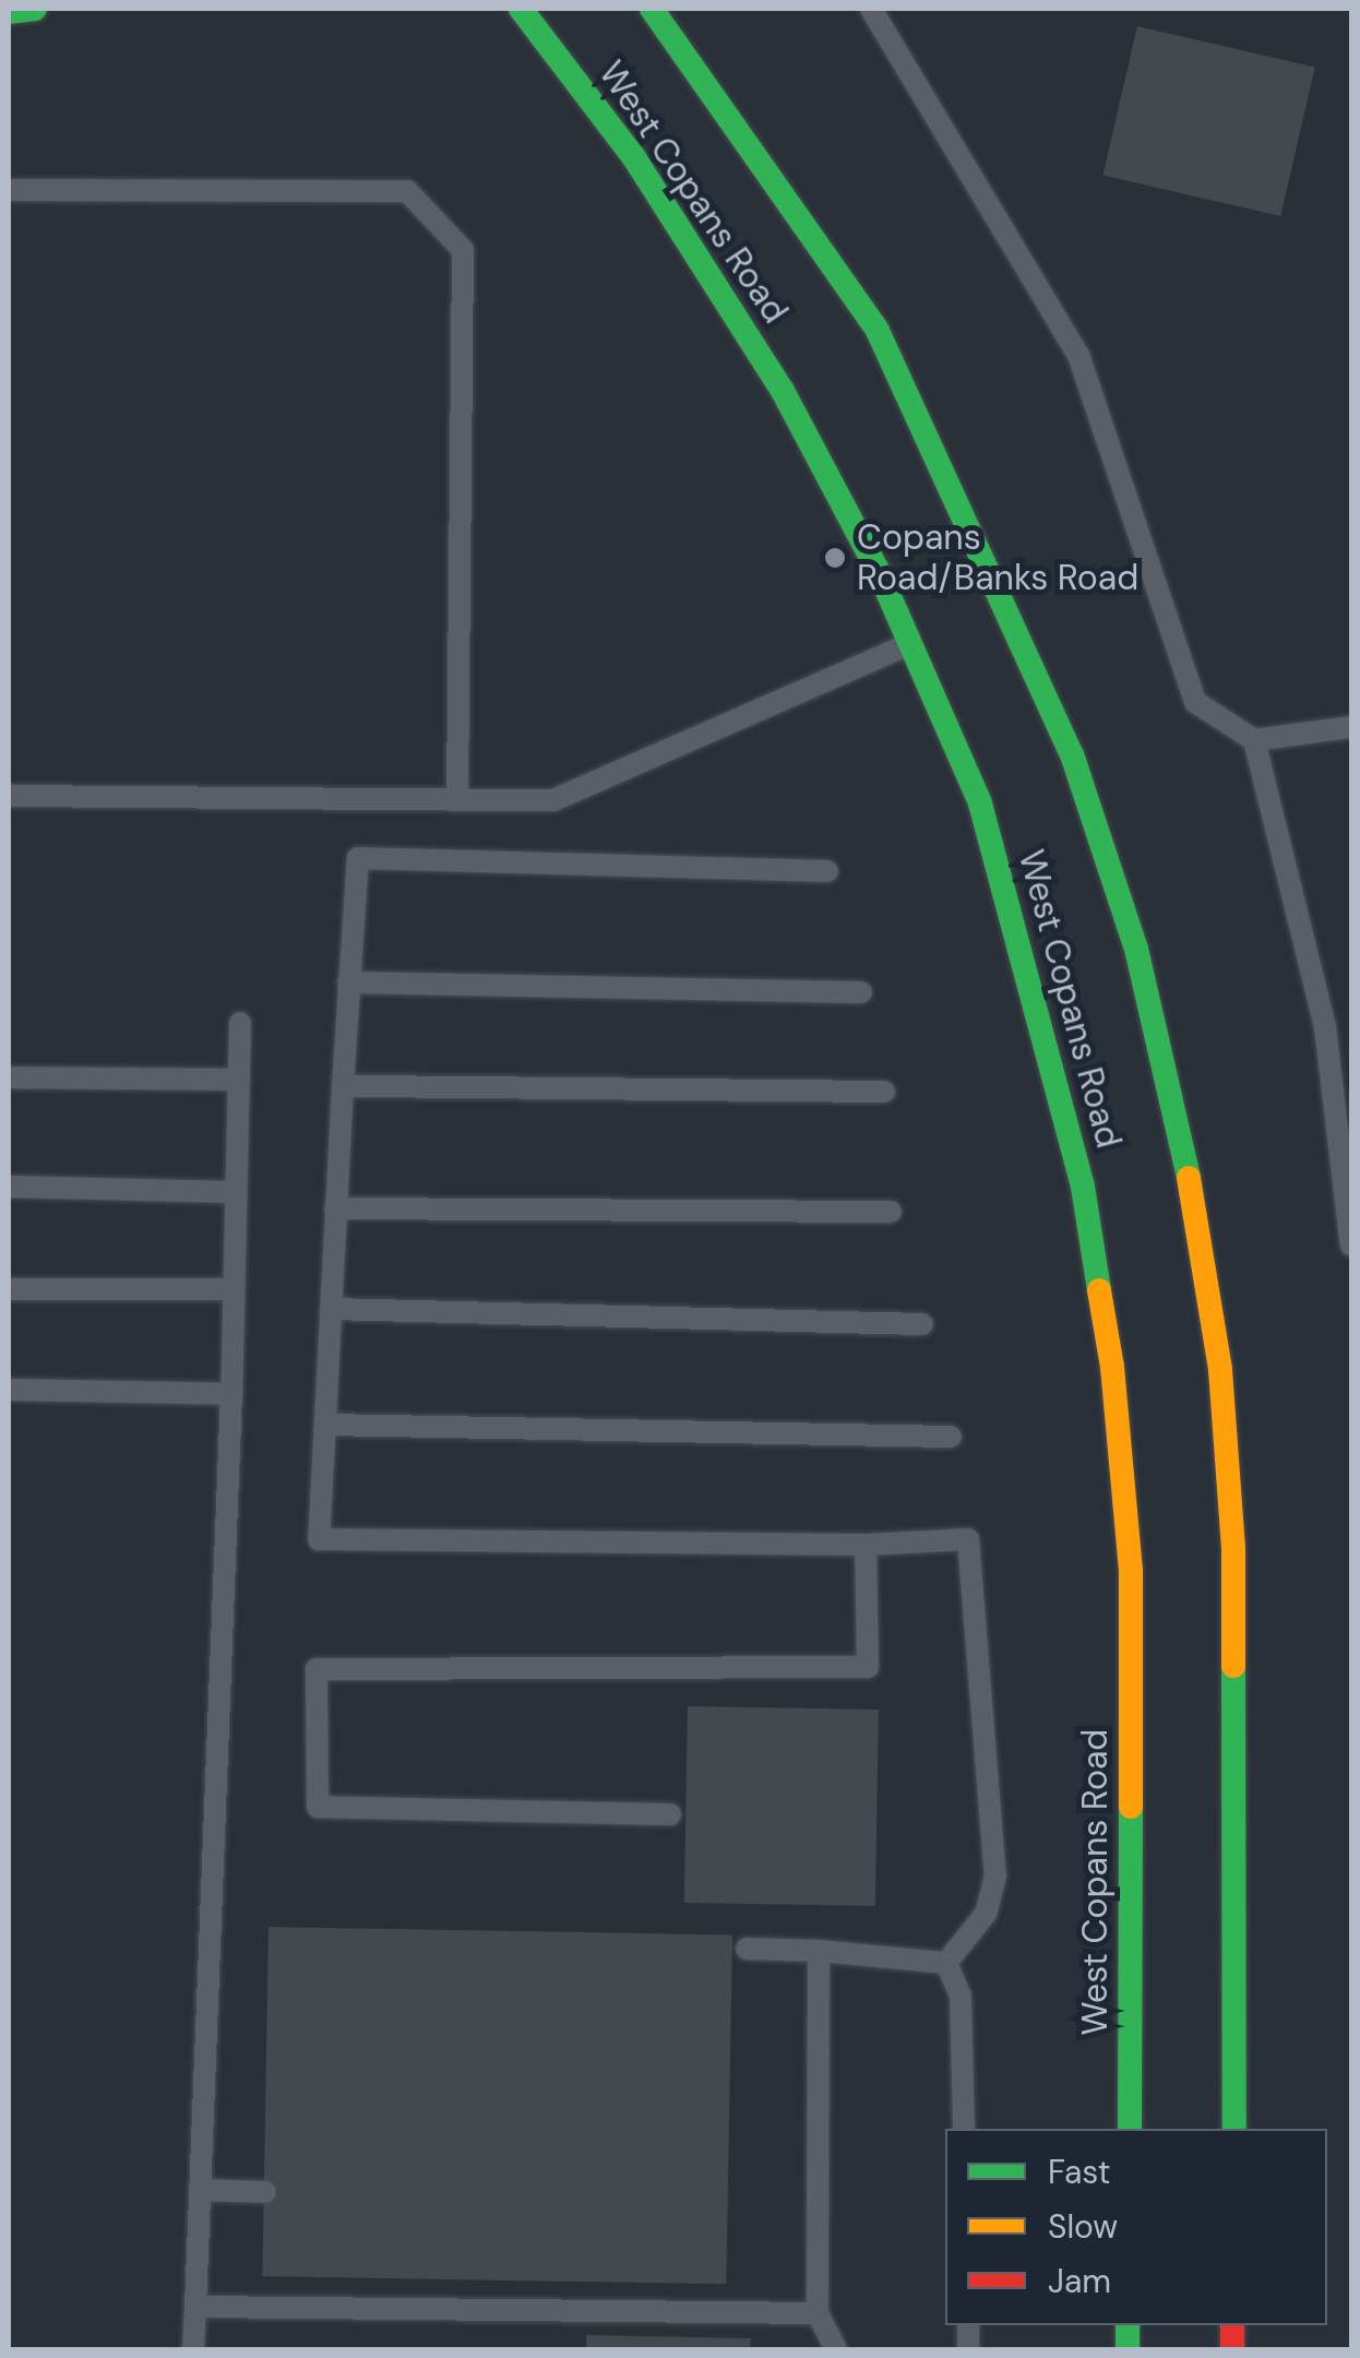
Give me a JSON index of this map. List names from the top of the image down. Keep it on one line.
{"streets":{"main road":["West Copans Road"]},"places":["Copans Road/Banks Road"],"legend":["Fast","Slow","Jam"]}
